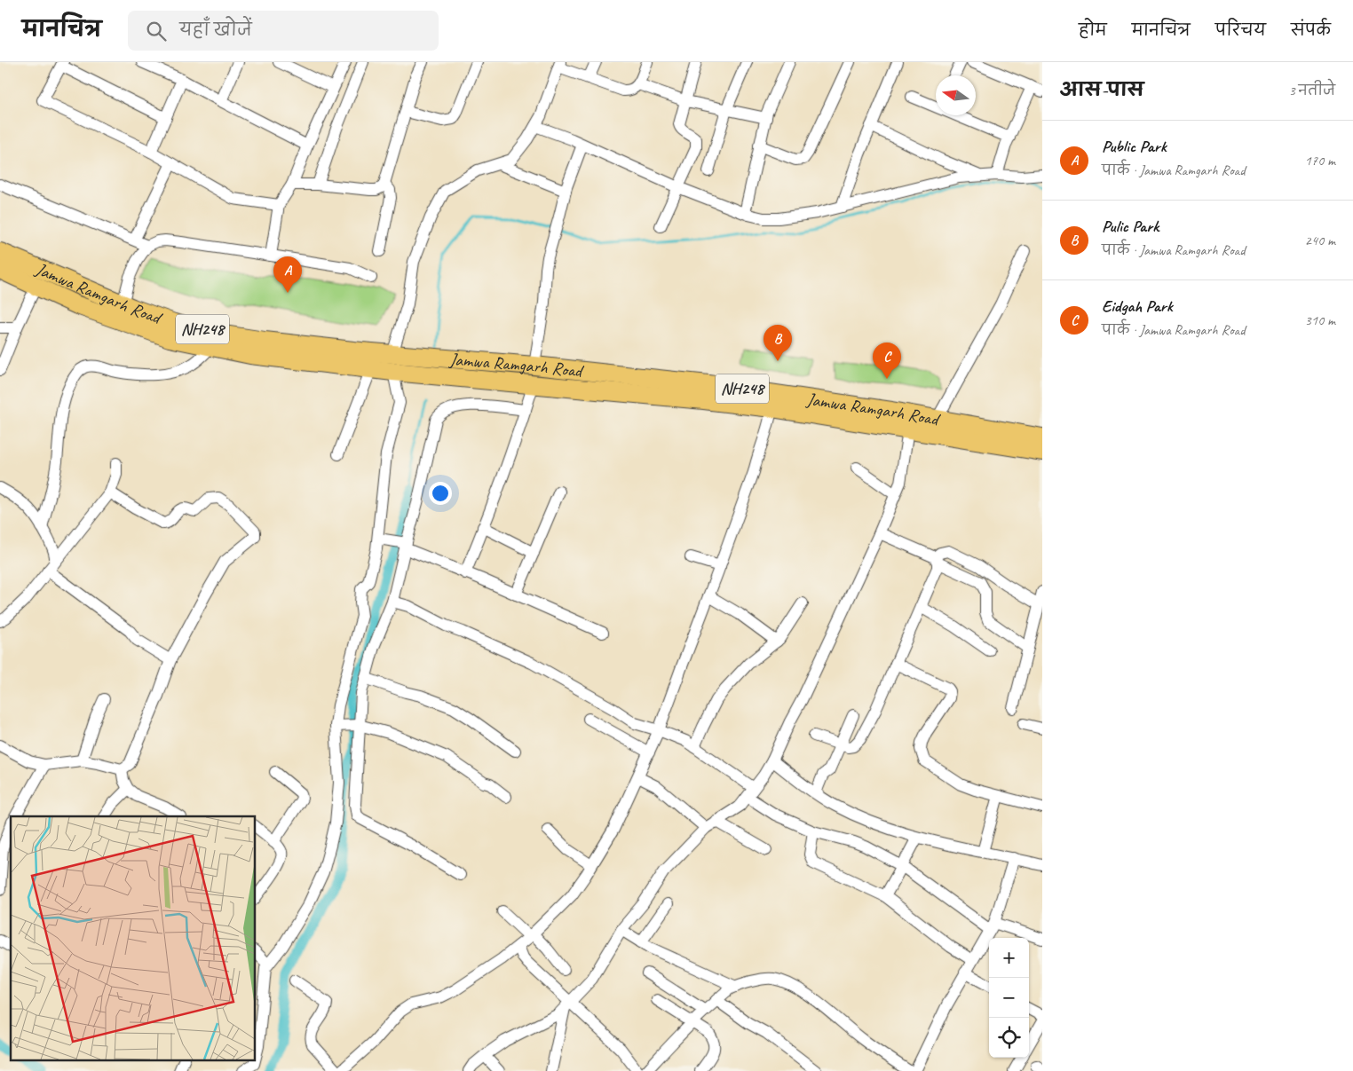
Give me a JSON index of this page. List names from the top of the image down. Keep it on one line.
{"streets":{"highway":["Jamwa Ramgarh Road","NH248"]},"north":"left","page":{"header":"मानचित्र","search":"यहाँ खोजें","nav":["होम","मानचित्र","परिचय","संपर्क"],"heading":["आस-पास","3 नतीजे"],"list":[{"mark":"A","name":"Public Park","note":"पार्क · Jamwa Ramgarh Road","value":"170 m"},{"mark":"B","name":"Pulic Park","note":"पार्क · Jamwa Ramgarh Road","value":"240 m"},{"mark":"C","name":"Eidgah Park","note":"पार्क · Jamwa Ramgarh Road","value":"310 m"}],"pins":["A","B","C"],"map_buttons":["+","−"]}}
